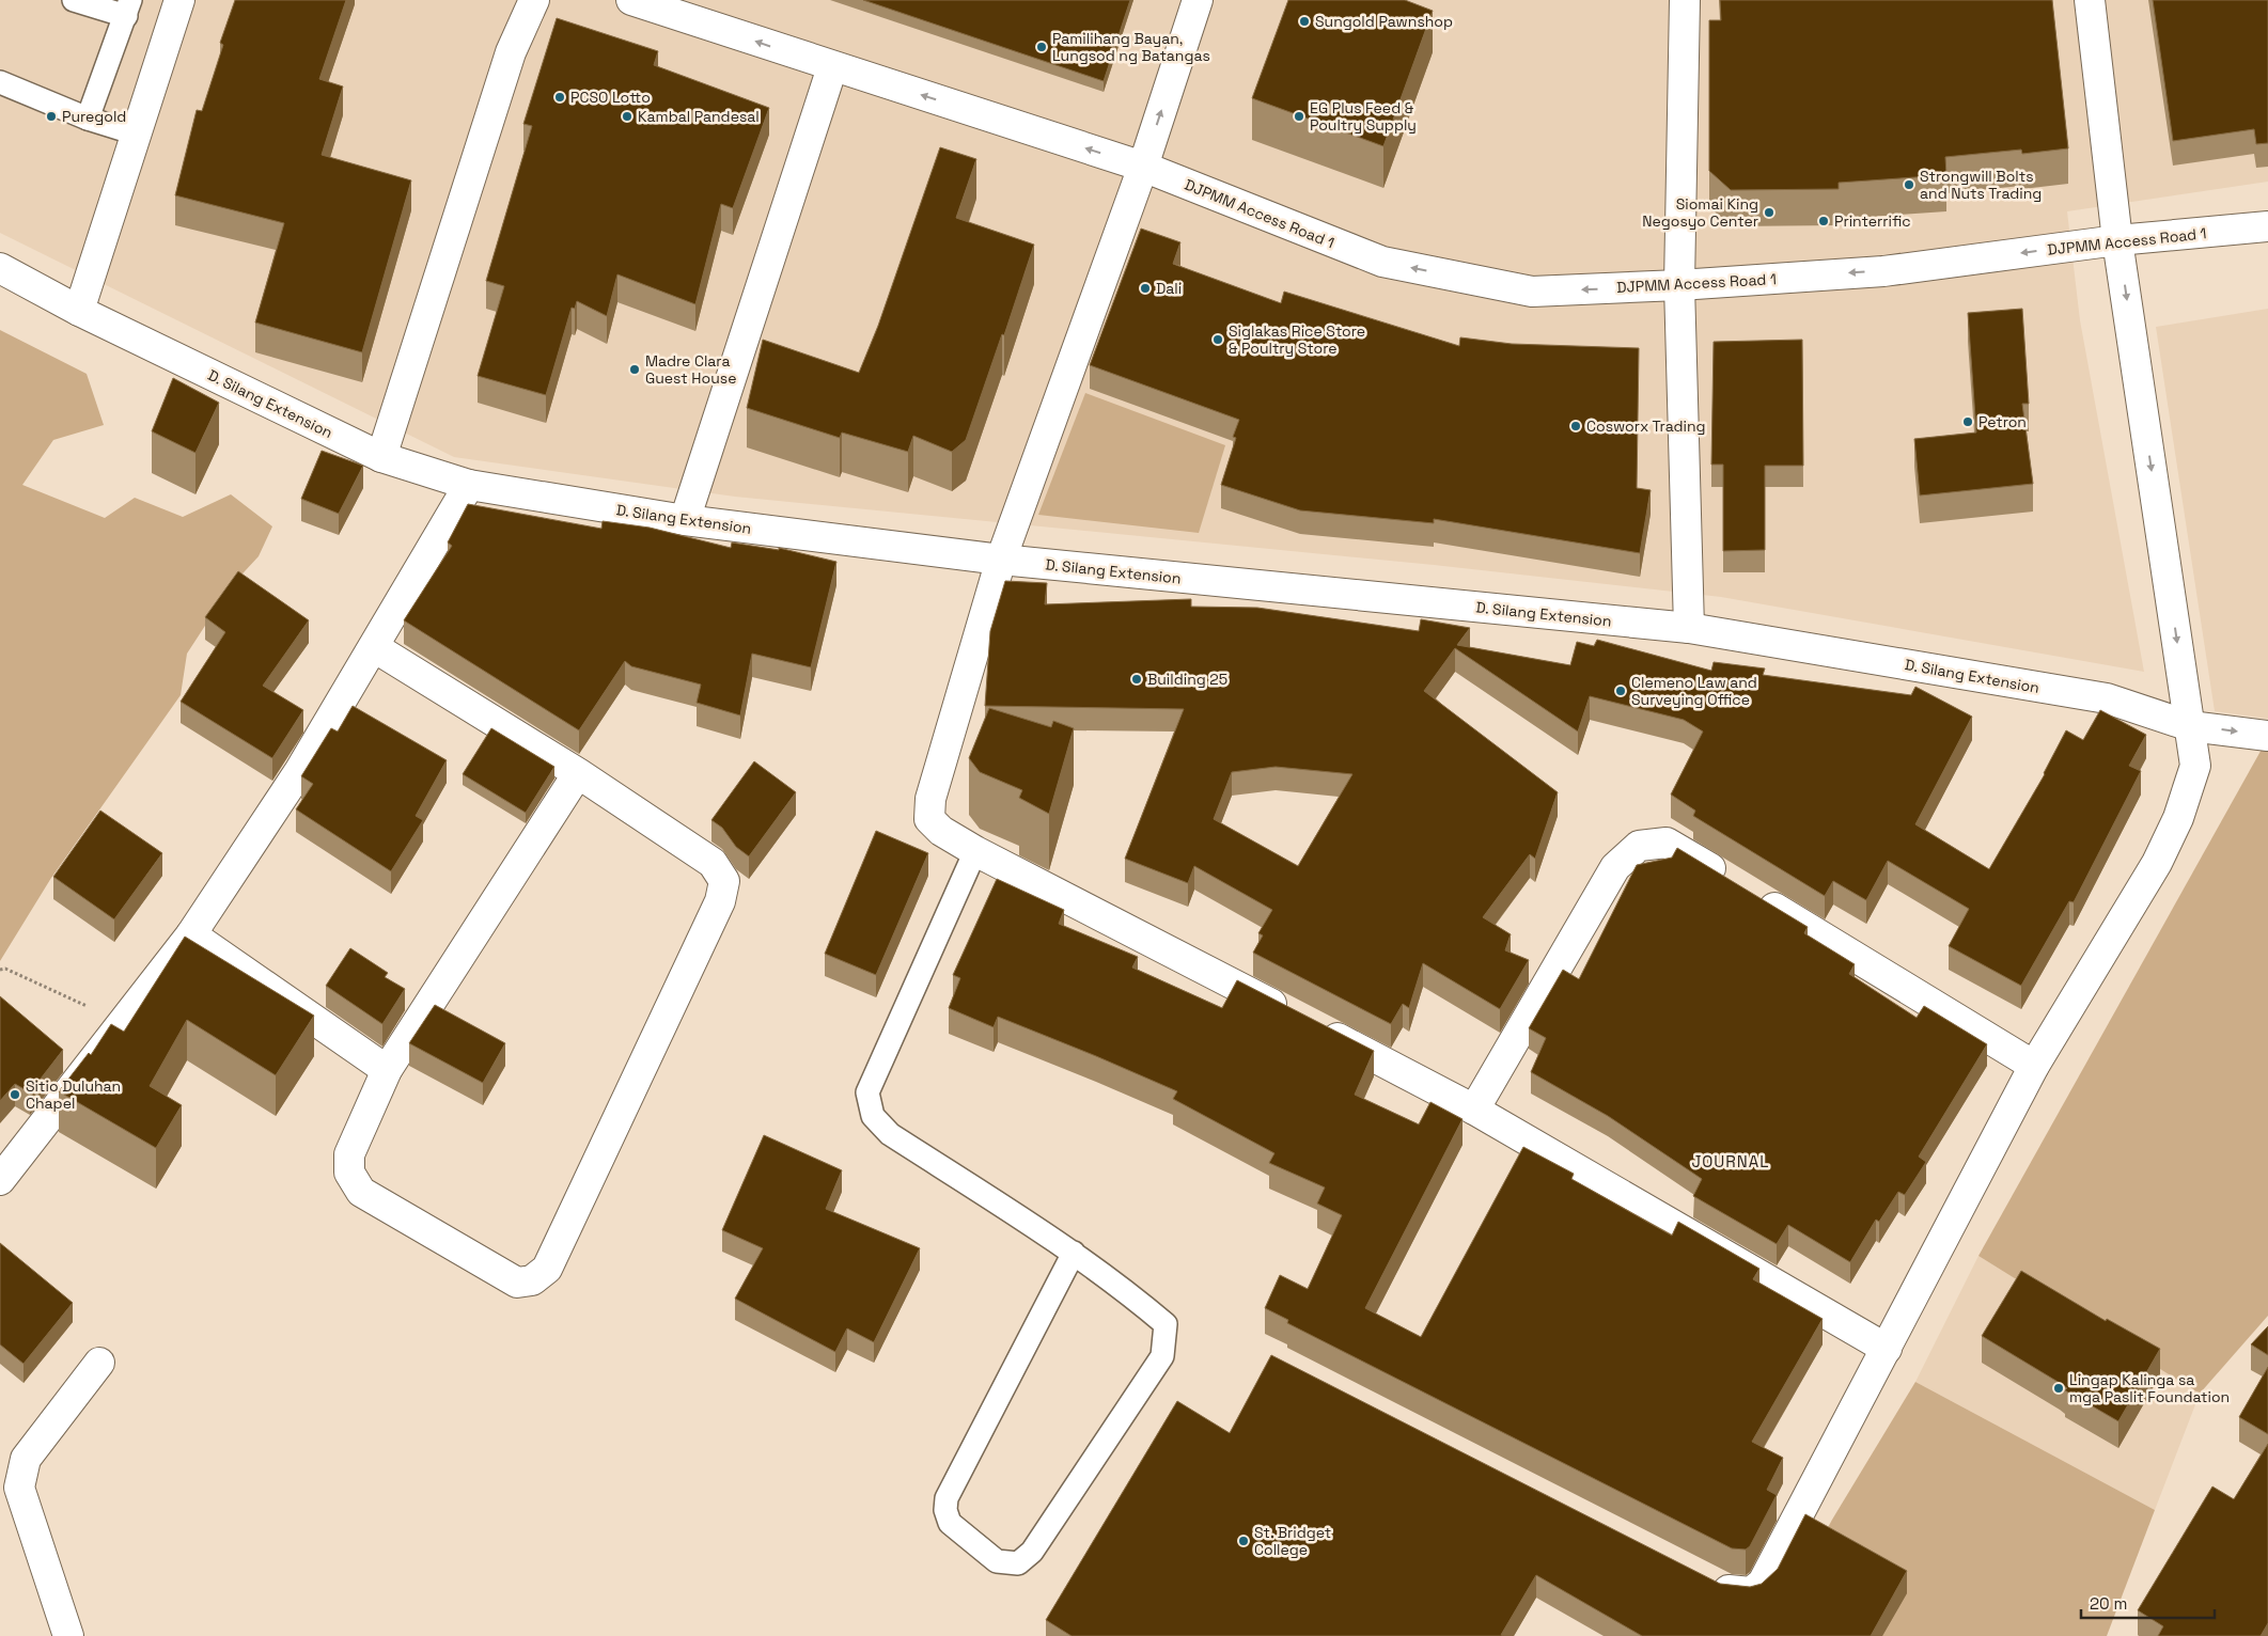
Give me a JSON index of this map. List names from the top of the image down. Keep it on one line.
{"streets":{"street":["DJPMM Access Road 1","D. Silang Extension"]},"one_way":["DJPMM Access Road 1"],"districts":["JOURNAL"],"places":["Sungold Pawnshop","Pamilihang Bayan, Lungsod ng Batangas","PCSO Lotto","Puregold","Kambal Pandesal","EG Plus Feed & Poultry Supply","Strongwill Bolts and Nuts Trading","Siomai King Negosyo Center","Printerrific","Dali","Siglakas Rice Store & Poultry Store","Madre Clara Guest House","Petron","Cosworx Trading","Building 25","Clemeno Law and Surveying Office","Sitio Duluhan Chapel","Lingap Kalinga sa mga Paslit Foundation","St. Bridget College"],"scale_bar":"20 m"}
